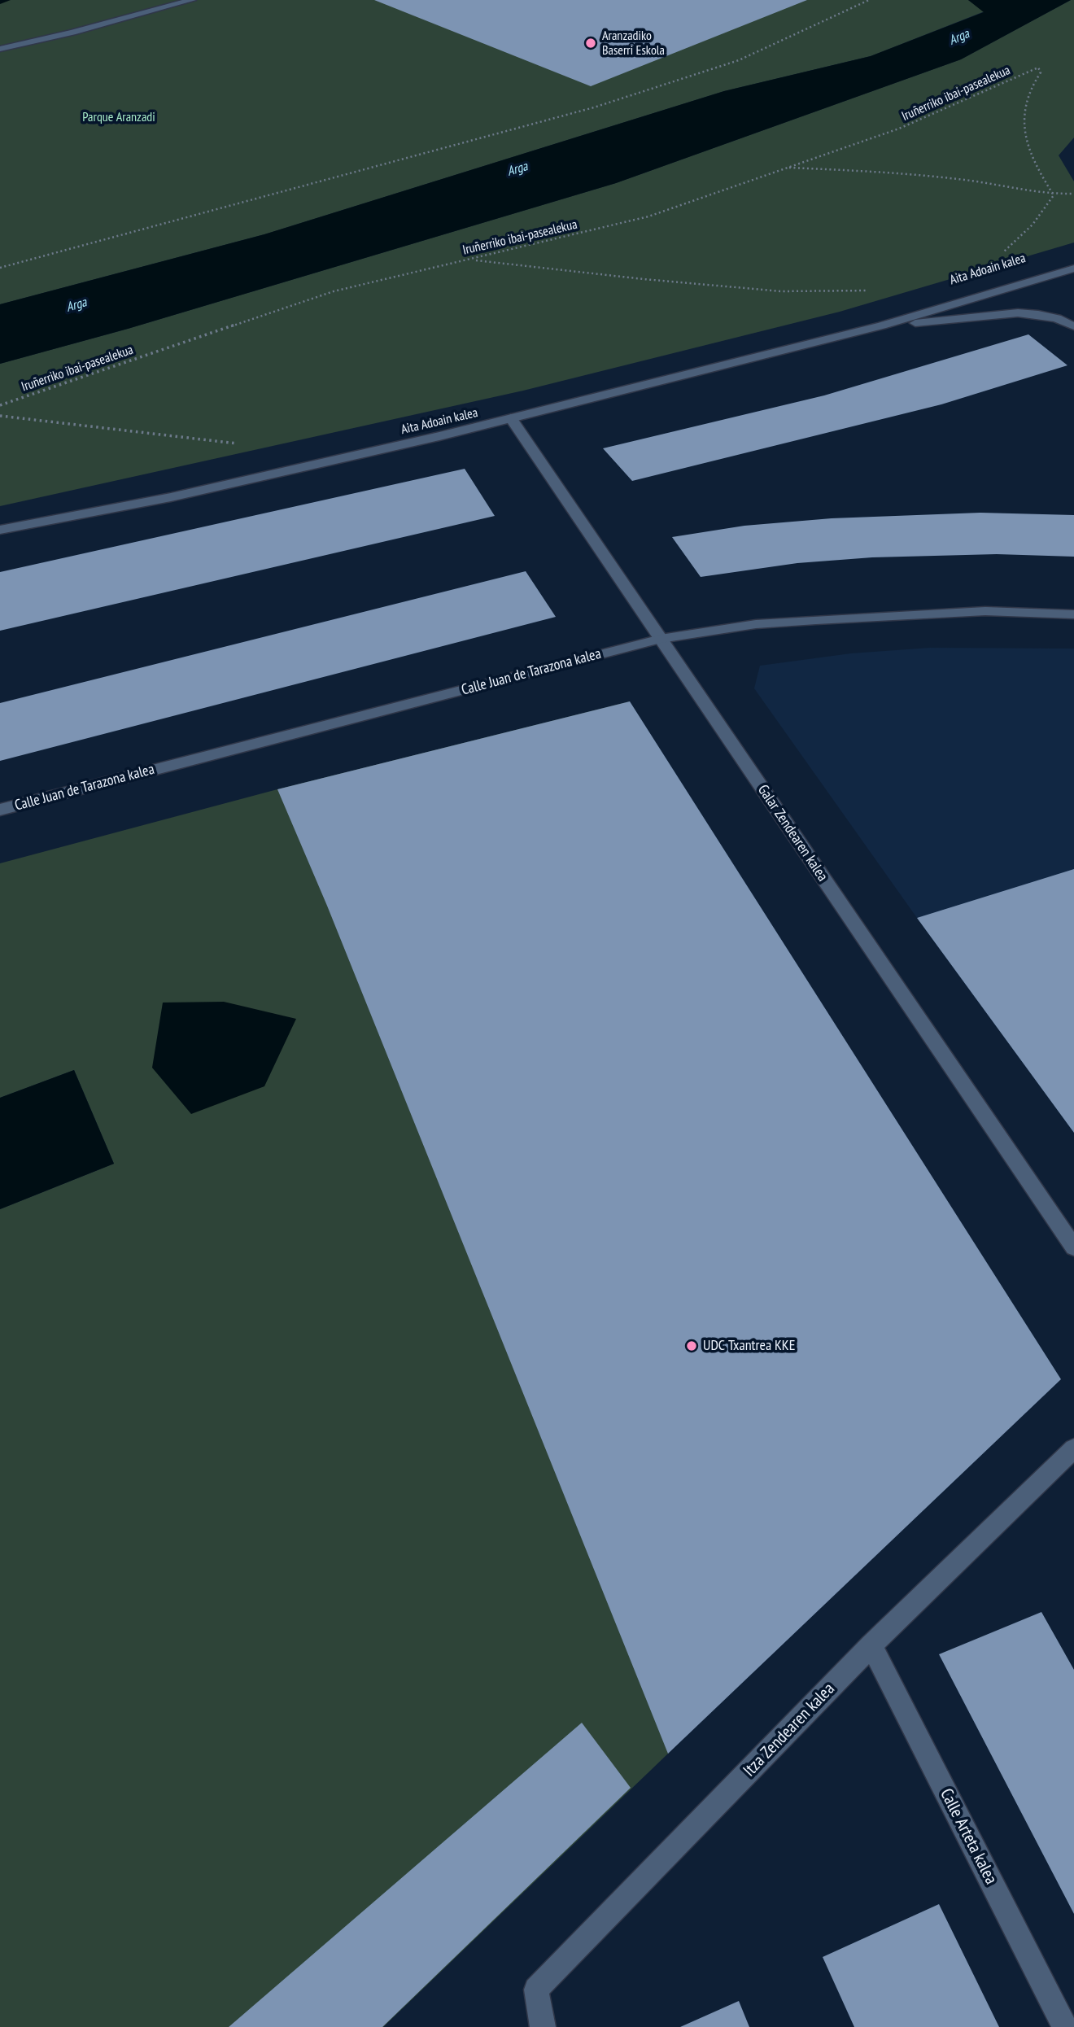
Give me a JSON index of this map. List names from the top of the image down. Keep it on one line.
{"streets":{"street":["Aita Adoain kalea","Calle Juan de Tarazona kalea","Galar Zendearen kalea","Itza Zendearen kalea","Calle Arteta kalea"],"path":["Iruñerriko ibai-pasealekua"]},"crossings":[["Aita Adoain kalea","Galar Zendearen kalea"],["Calle Juan de Tarazona kalea","Galar Zendearen kalea"],["Itza Zendearen kalea","Calle Arteta kalea"]],"water":["Arga"],"parks":["Parque Aranzadi"],"places":["Aranzadiko Baserri Eskola","UDC Txantrea KKE"]}
